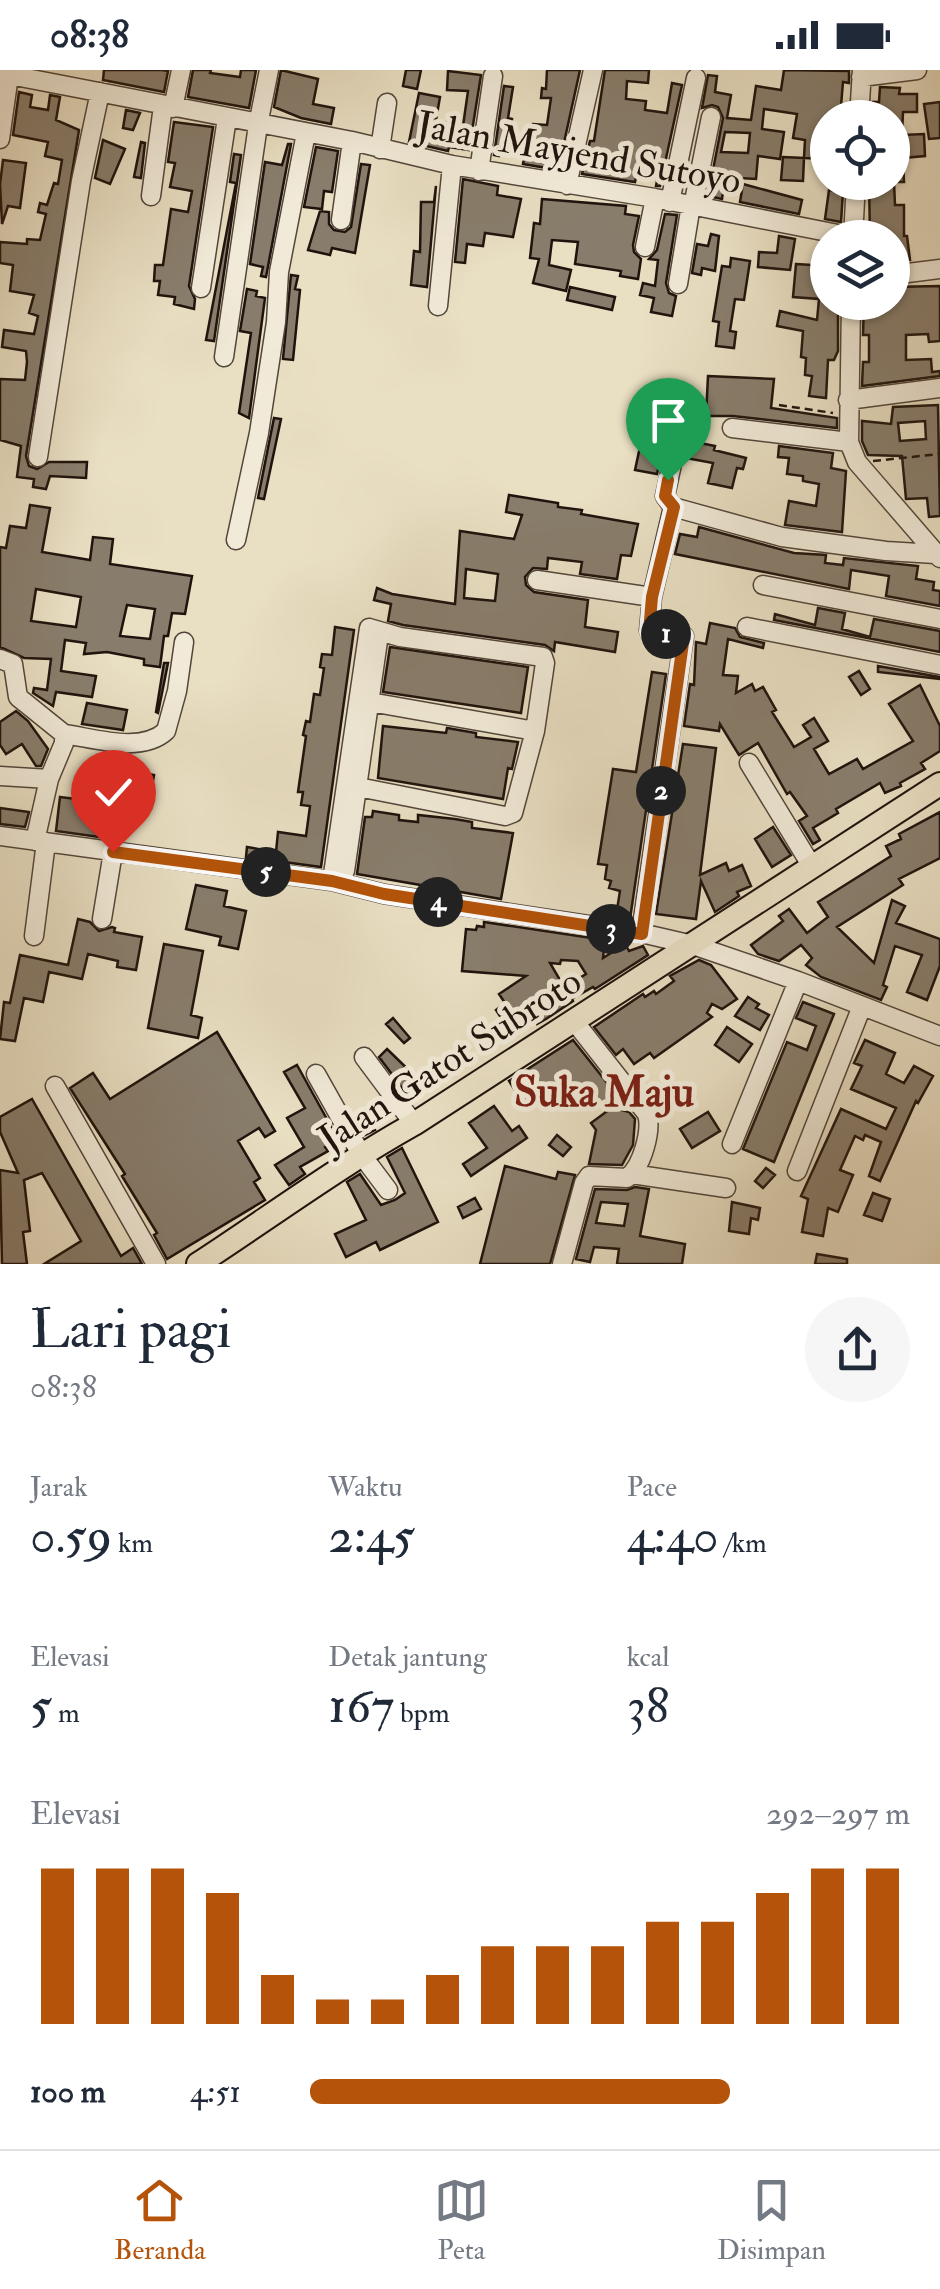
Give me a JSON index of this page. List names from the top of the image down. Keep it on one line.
{"streets":{"main road":["Jalan Gatot Subroto"],"street":["Jalan Mayjend Sutoyo"]},"districts":["Suka Maju"],"page":{"status":"08:38","pins":["1","2","5","4","3"],"heading":["Lari pagi","08:38"],"stats":[["Jarak","0.59 km"],["Waktu","2:45"],["Pace","4:40 /km"],["Elevasi","5 m"],["Detak jantung","167 bpm"],["kcal","38"]],"chart":["Elevasi","292–297 m"],"list":[{"name":"100 m","note":"4:51"}],"tabs":["Beranda","Peta","Disimpan"]}}
